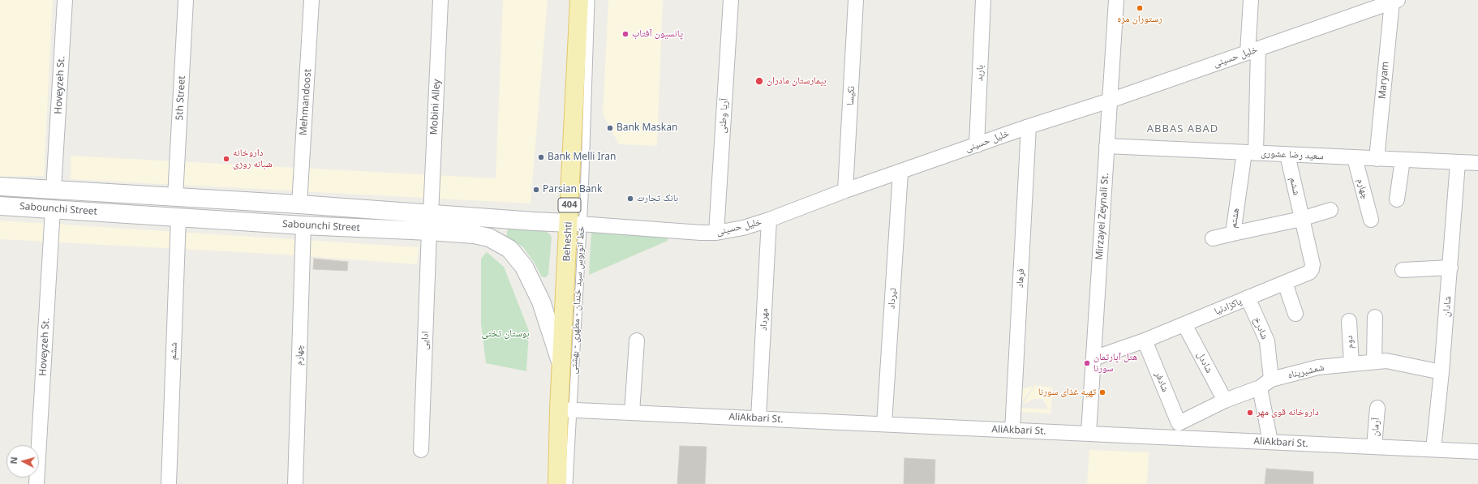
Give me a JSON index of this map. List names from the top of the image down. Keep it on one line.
{"streets":{"main road":["404","Sabounchi Street","Beheshti"],"street":["خلیل حسینی","باربد","Maryam","Hoveyzeh St.","نکیسا","5th Street","Mehmandoost","Mobini Alley","آریا وطنی","سعید رضا عشوری","ششم","چهارم","Mirzayei Zeynali St.","هشتم","فرهاد","تیرداد","پاکزادنیا","شادان","مهرداد","شادرخ","ادایی","دوم","شاددل","شمشیرپناه","شادفر","AliAkbari St.","آرمان"],"lane":["خط اتوبوس سید خندان - مطهری - بهشتی"]},"crossings":[["خلیل حسینی","باربد"],["خلیل حسینی","Maryam"],["خلیل حسینی","نکیسا"],["خلیل حسینی","آریا وطنی"],["خلیل حسینی","Sabounchi Street"],["خلیل حسینی","Mirzayei Zeynali St."],["خلیل حسینی","هشتم"],["خلیل حسینی","Beheshti"],["خلیل حسینی","فرهاد"],["خلیل حسینی","تیرداد"],["خلیل حسینی","خط اتوبوس سید خندان - مطهری - بهشتی"],["خلیل حسینی","مهرداد"],["Maryam","سعید رضا عشوری"],["Hoveyzeh St.","Sabounchi Street"],["5th Street","Sabounchi Street"],["Mehmandoost","Sabounchi Street"],["Mobini Alley","Sabounchi Street"],["Mobini Alley","ادایی"],["سعید رضا عشوری","ششم"],["سعید رضا عشوری","چهارم"],["سعید رضا عشوری","Mirzayei Zeynali St."],["سعید رضا عشوری","هشتم"],["سعید رضا عشوری","شادان"],["ششم","Sabounchi Street"],["ششم","هشتم"],["ششم","پاکزادنیا"],["چهارم","Sabounchi Street"],["Sabounchi Street","Beheshti"],["Sabounchi Street","خط اتوبوس سید خندان - مطهری - بهشتی"],["Sabounchi Street","ادایی"],["Mirzayei Zeynali St.","پاکزادنیا"],["Mirzayei Zeynali St.","AliAkbari St."],["هشتم","پاکزادنیا"],["Beheshti","خط اتوبوس سید خندان - مطهری - بهشتی"],["Beheshti","AliAkbari St."],["فرهاد","AliAkbari St."],["تیرداد","AliAkbari St."],["خط اتوبوس سید خندان - مطهری - بهشتی","AliAkbari St."],["پاکزادنیا","شادرخ"],["پاکزادنیا","شاددل"],["پاکزادنیا","شادفر"],["شادان","شمشیرپناه"],["شادان","AliAkbari St."],["مهرداد","AliAkbari St."],["شادرخ","شمشیرپناه"],["شادرخ","AliAkbari St."],["دوم","شمشیرپناه"],["شاددل","شمشیرپناه"],["شمشیرپناه","شادفر"],["AliAkbari St.","آرمان"]],"districts":["ABBAS ABAD"],"parks":["بوستان تختی"],"places":["رستوران مزه","پانسیون آفتاب","بیمارستان مادران","Bank Maskan","Bank Melli Iran","داروخانه شبانه روزی","Parsian Bank","بانک تجارت","هتل آپارتمان سورنا","تهیه غذای سورنا","داروخانه قوی مهر"],"north":"left"}
